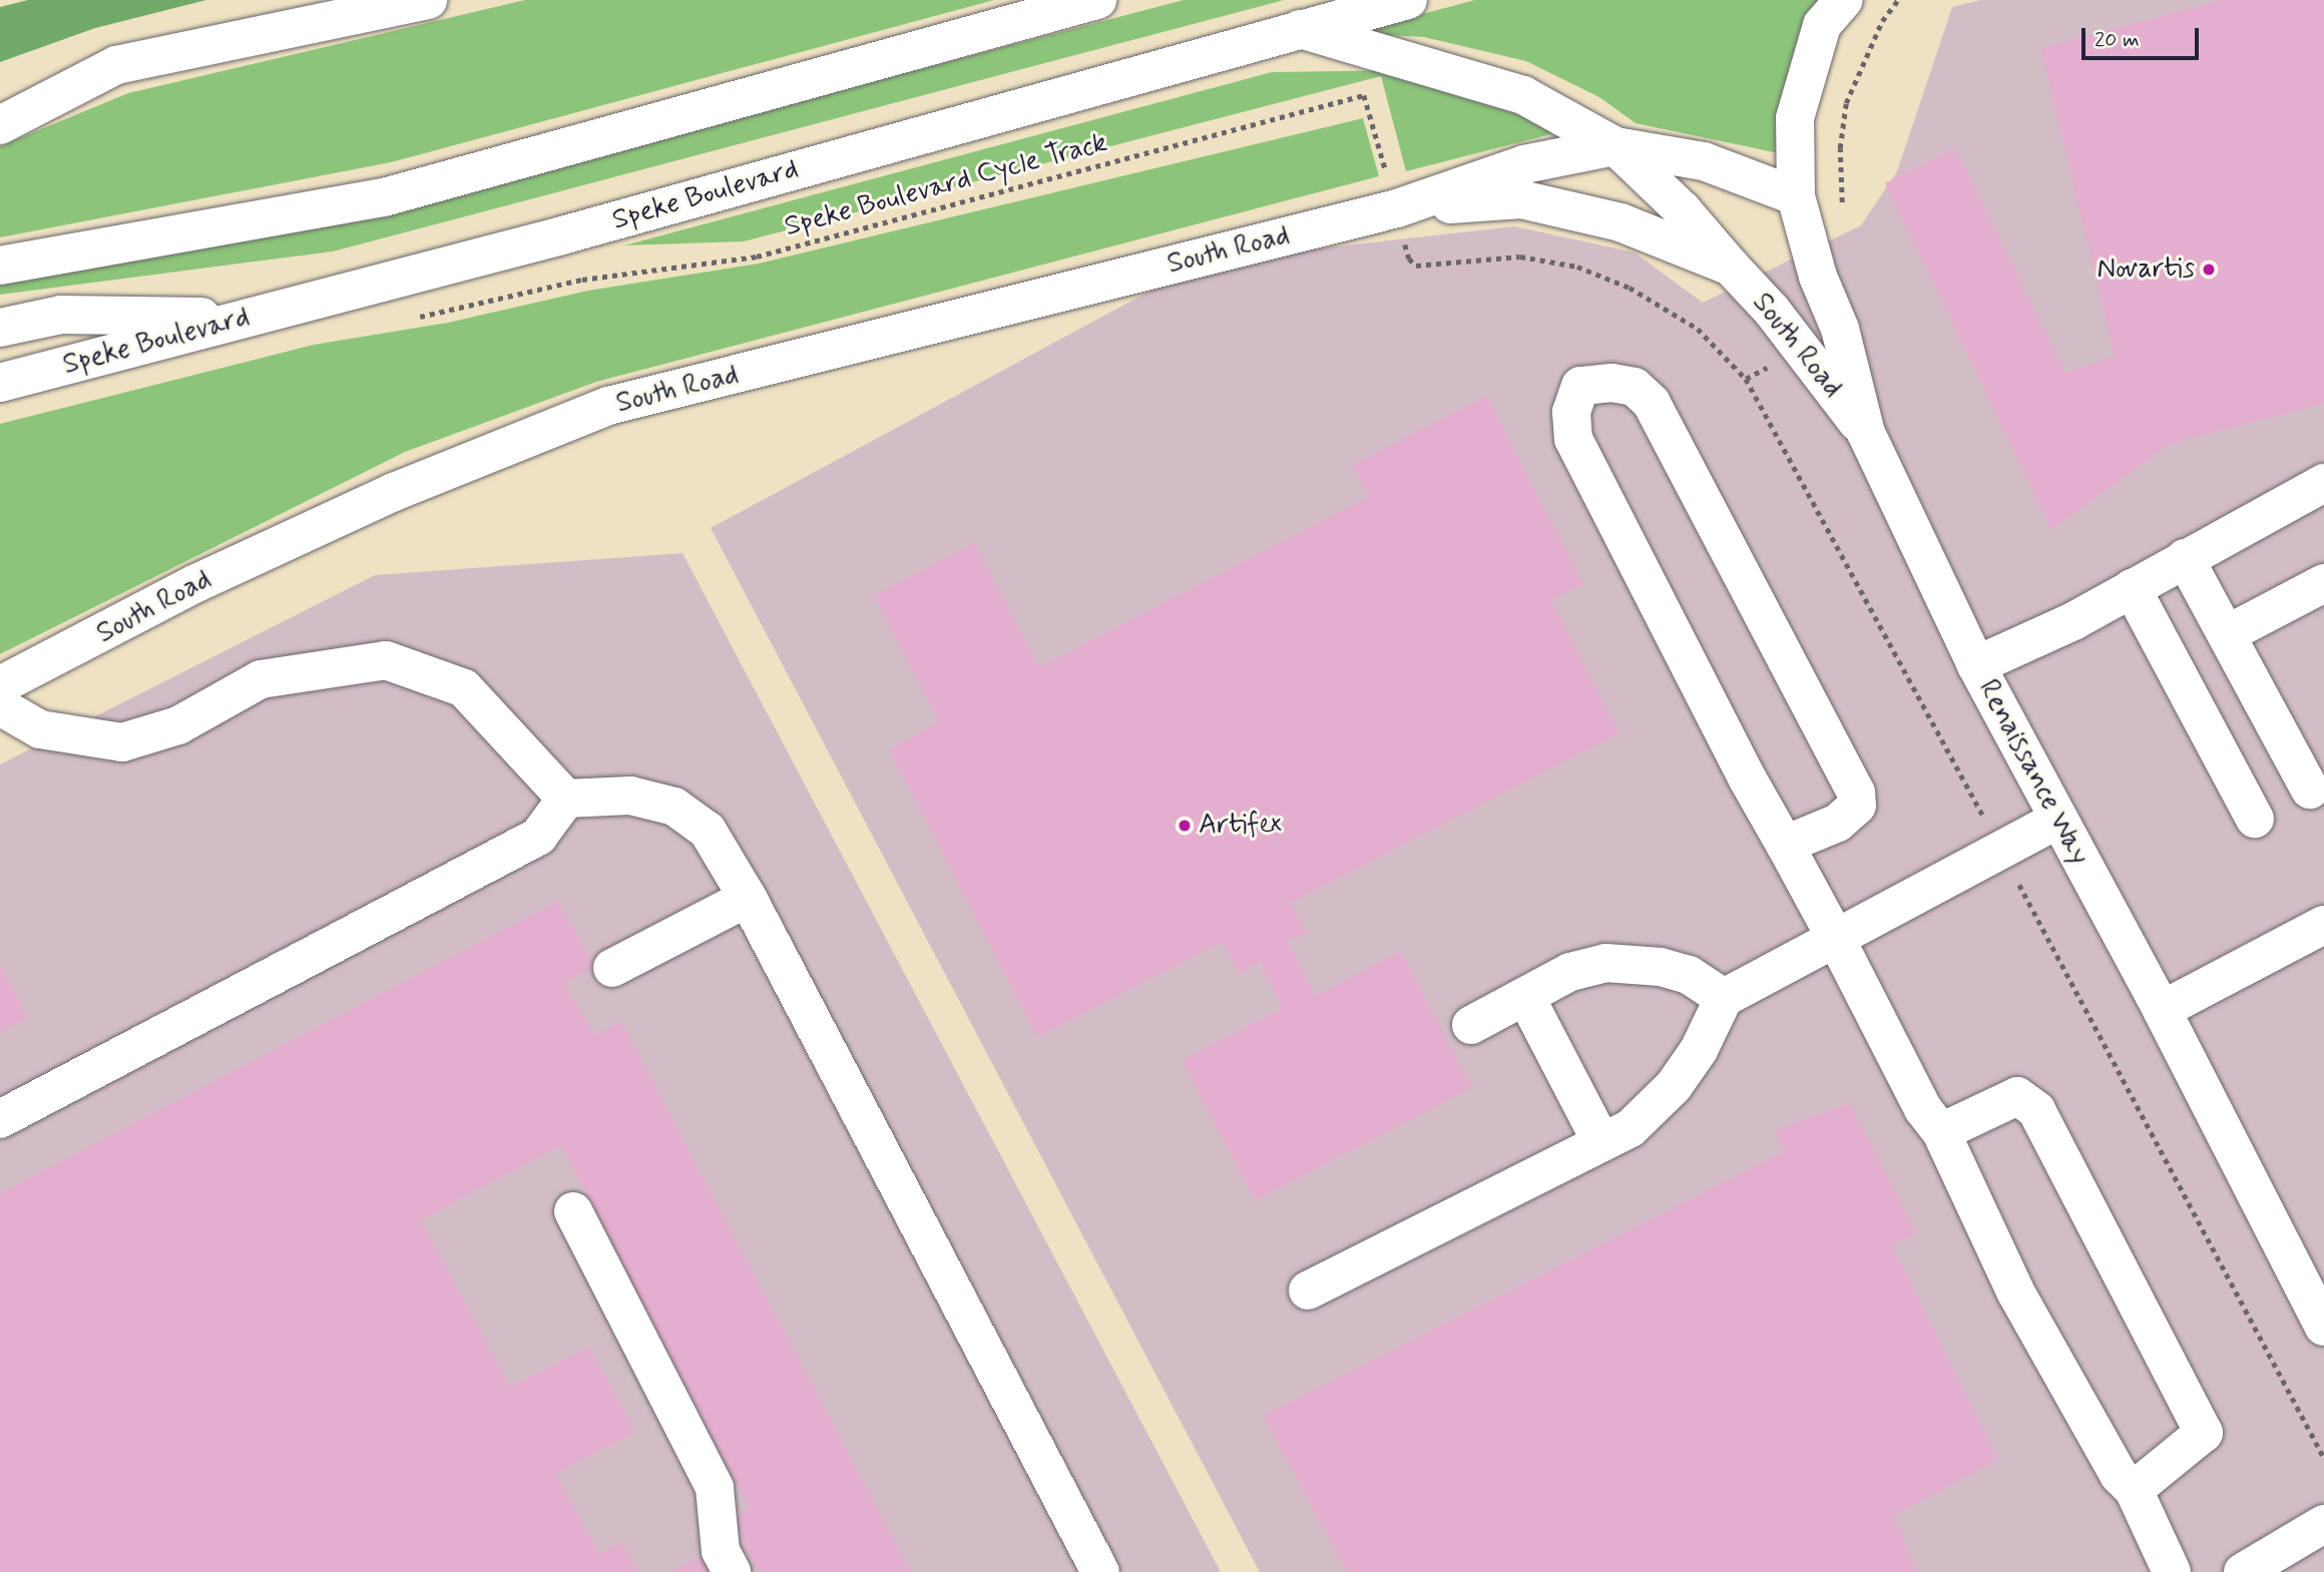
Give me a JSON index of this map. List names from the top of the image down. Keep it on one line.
{"streets":{"main road":["Speke Boulevard","South Road","Renaissance Way"],"path":["Speke Boulevard Cycle Track"]},"crossings":[["Speke Boulevard Cycle Track","South Road"],["South Road","Renaissance Way"]],"places":["Novartis","Artifex"],"scale_bar":"20 m"}
